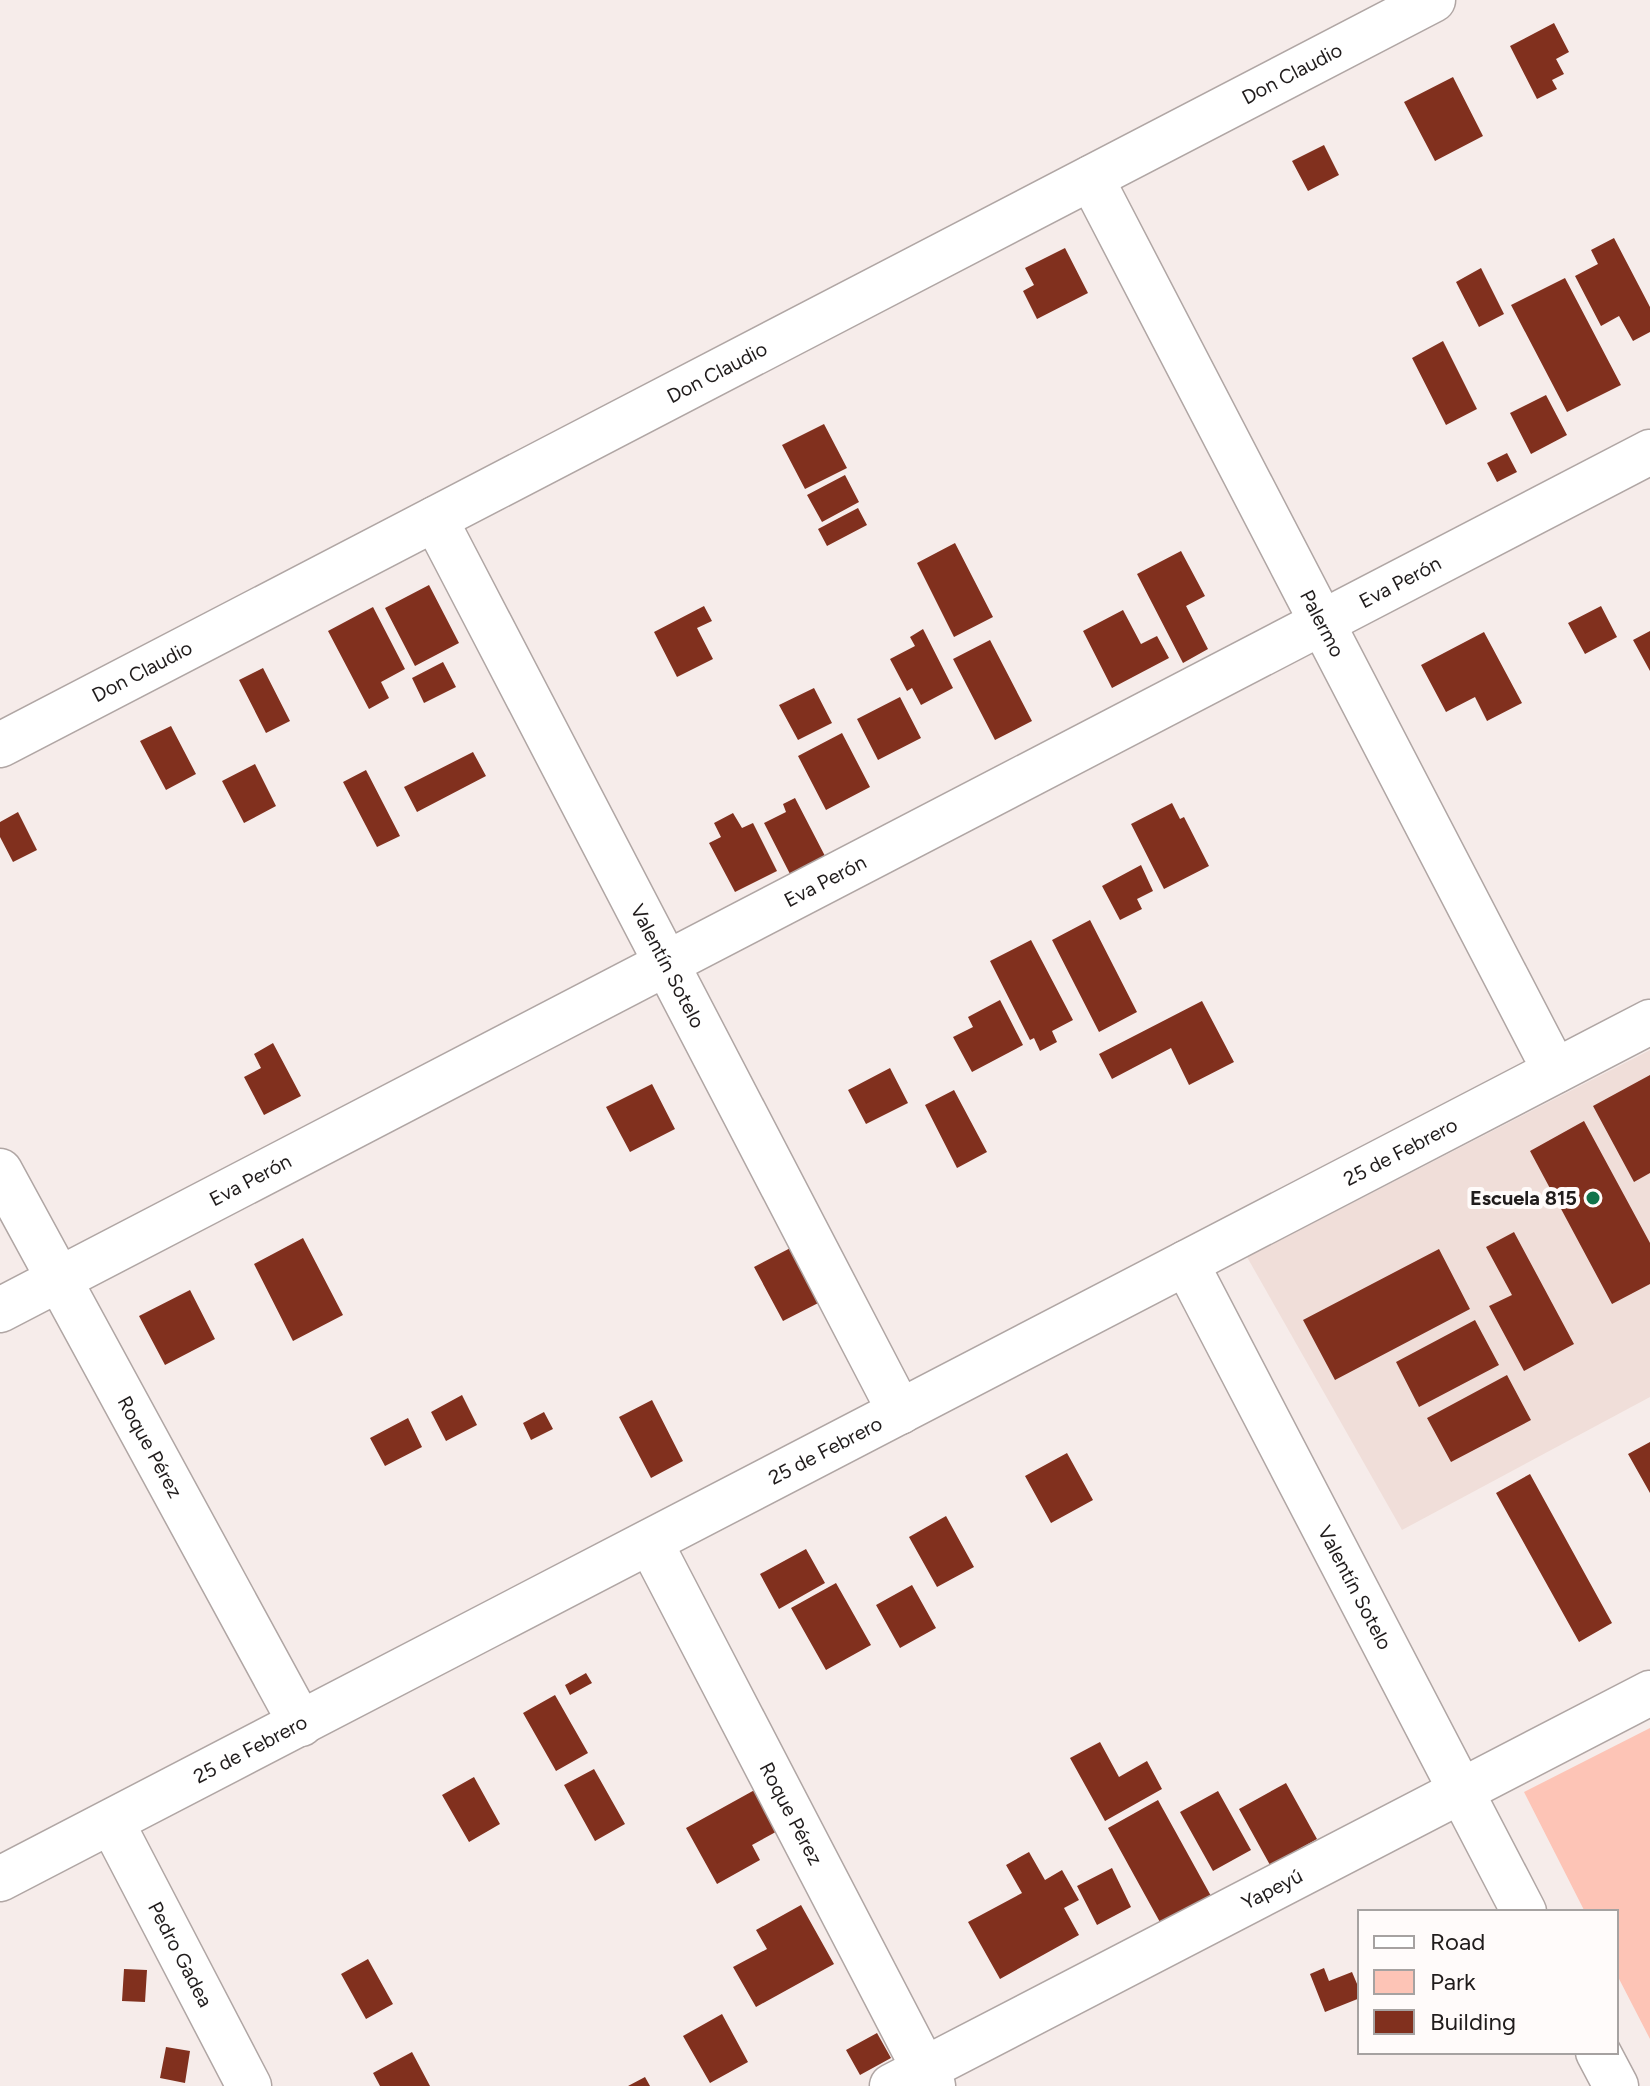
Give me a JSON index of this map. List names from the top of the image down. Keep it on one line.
{"streets":{"street":["Don Claudio","Eva Perón","Palermo","Valentín Sotelo","25 de Febrero","Roque Pérez","Yapeyú","Pedro Gadea"]},"crossings":[["Don Claudio","Palermo"],["Don Claudio","Valentín Sotelo"],["Eva Perón","Palermo"],["Eva Perón","Valentín Sotelo"],["Eva Perón","Roque Pérez"],["Palermo","25 de Febrero"],["Valentín Sotelo","25 de Febrero"],["Valentín Sotelo","Yapeyú"],["25 de Febrero","Roque Pérez"],["25 de Febrero","Pedro Gadea"],["Roque Pérez","Yapeyú"]],"places":["Escuela 815"],"legend":["Road","Park","Building"]}
